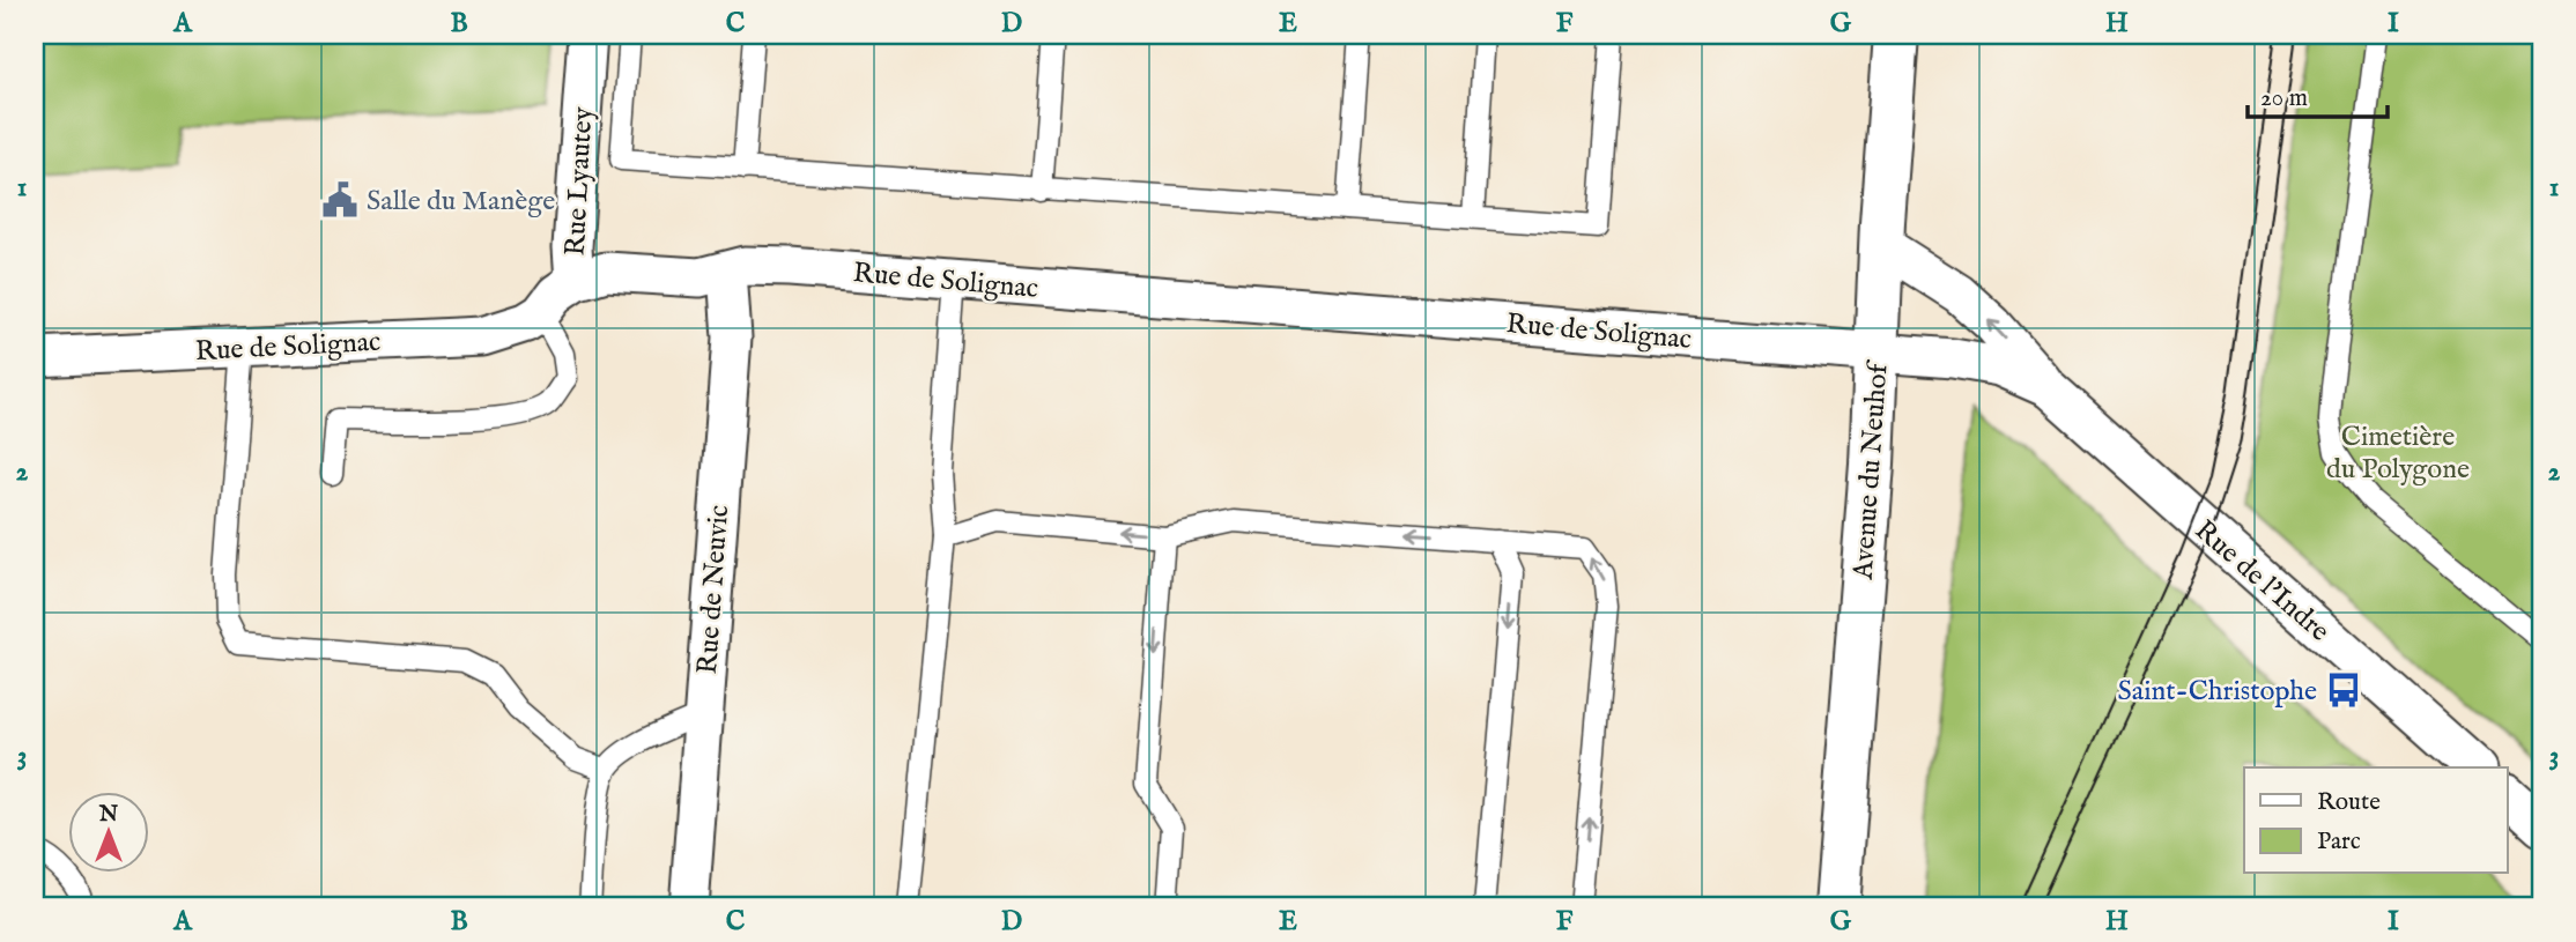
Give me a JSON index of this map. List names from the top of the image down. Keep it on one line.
{"streets":{"street":["Rue Lyautey","Rue de Solignac","Avenue du Neuhof","Rue de l'Indre","Rue de Neuvic"]},"crossings":[["Rue Lyautey","Rue de Solignac"],["Rue de Solignac","Avenue du Neuhof"],["Rue de Solignac","Rue de l'Indre"],["Rue de Solignac","Rue de Neuvic"],["Avenue du Neuhof","Rue de l'Indre"]],"parks":["Cimetière du Polygone"],"places":{"public building":["Salle du Manège"],"bus stop":["Saint-Christophe"]},"legend":["Route","Parc"],"scale_bar":"20 m","north":"top","grid":{"columns":["A","B","C","D","E","F","G","H","I"],"rows":["1","2","3"]}}
